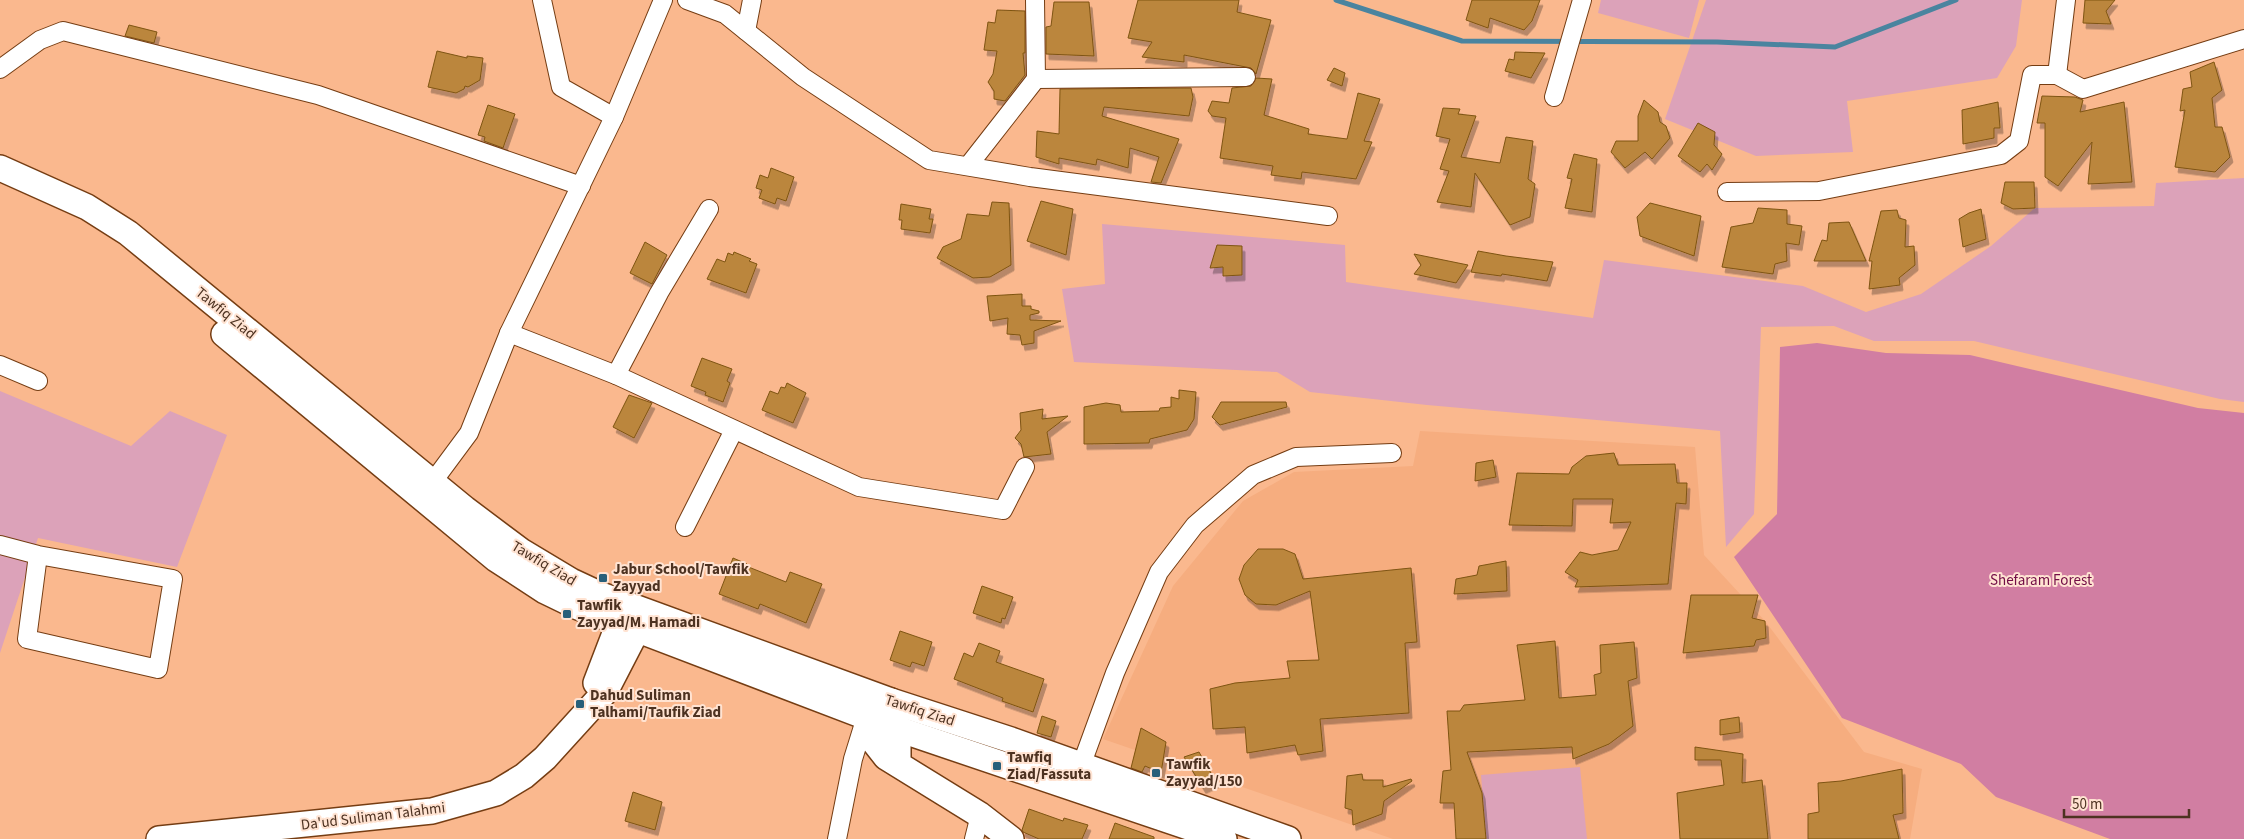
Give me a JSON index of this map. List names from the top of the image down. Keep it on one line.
{"streets":{"main road":["Tawfiq Ziad","Da'ud Suliman Talahmi"]},"crossings":[["Tawfiq Ziad","Da'ud Suliman Talahmi"]],"parks":["Shefaram Forest"],"places":{"transit":["Jabur School/Tawfik Zayyad","Tawfik Zayyad/M. Hamadi","Dahud Suliman Talhami/Taufik Ziad","Tawfiq Ziad/Fassuta","Tawfik Zayyad/150"]},"scale_bar":"50 m"}
